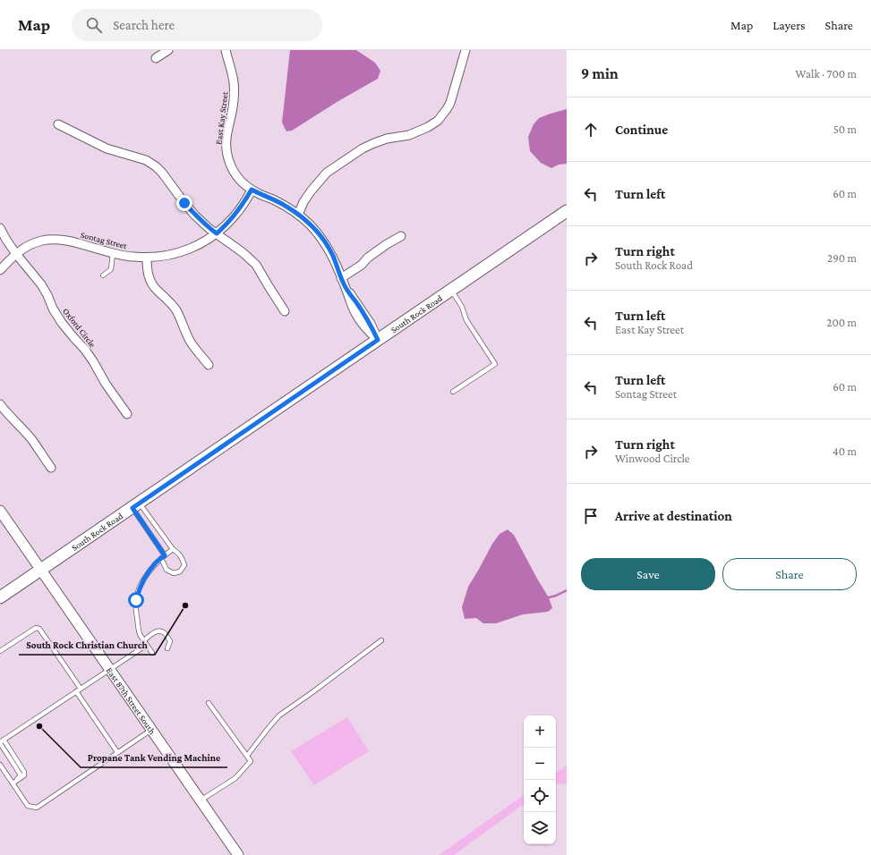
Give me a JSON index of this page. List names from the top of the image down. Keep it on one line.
{"streets":{"main road":["South Rock Road"],"street":["East Kay Street","Sontag Street","Oxford Circle","East 87th Street South"]},"crossings":[["East Kay Street","Sontag Street"],["East Kay Street","South Rock Road"],["Sontag Street","Oxford Circle"],["South Rock Road","East 87th Street South"]],"places":["South Rock Christian Church","Propane Tank Vending Machine"],"page":{"header":"Map","search":"Search here","nav":["Map","Layers","Share"],"heading":["9 min","Walk · 700 m"],"list":[["Continue","50 m"],["Turn left","60 m"],["Turn right","South Rock Road","290 m"],["Turn left","East Kay Street","200 m"],["Turn left","Sontag Street","60 m"],["Turn right","Winwood Circle","40 m"],"Arrive at destination"],"buttons":["Save","Share"],"map_buttons":["+","−"]}}
